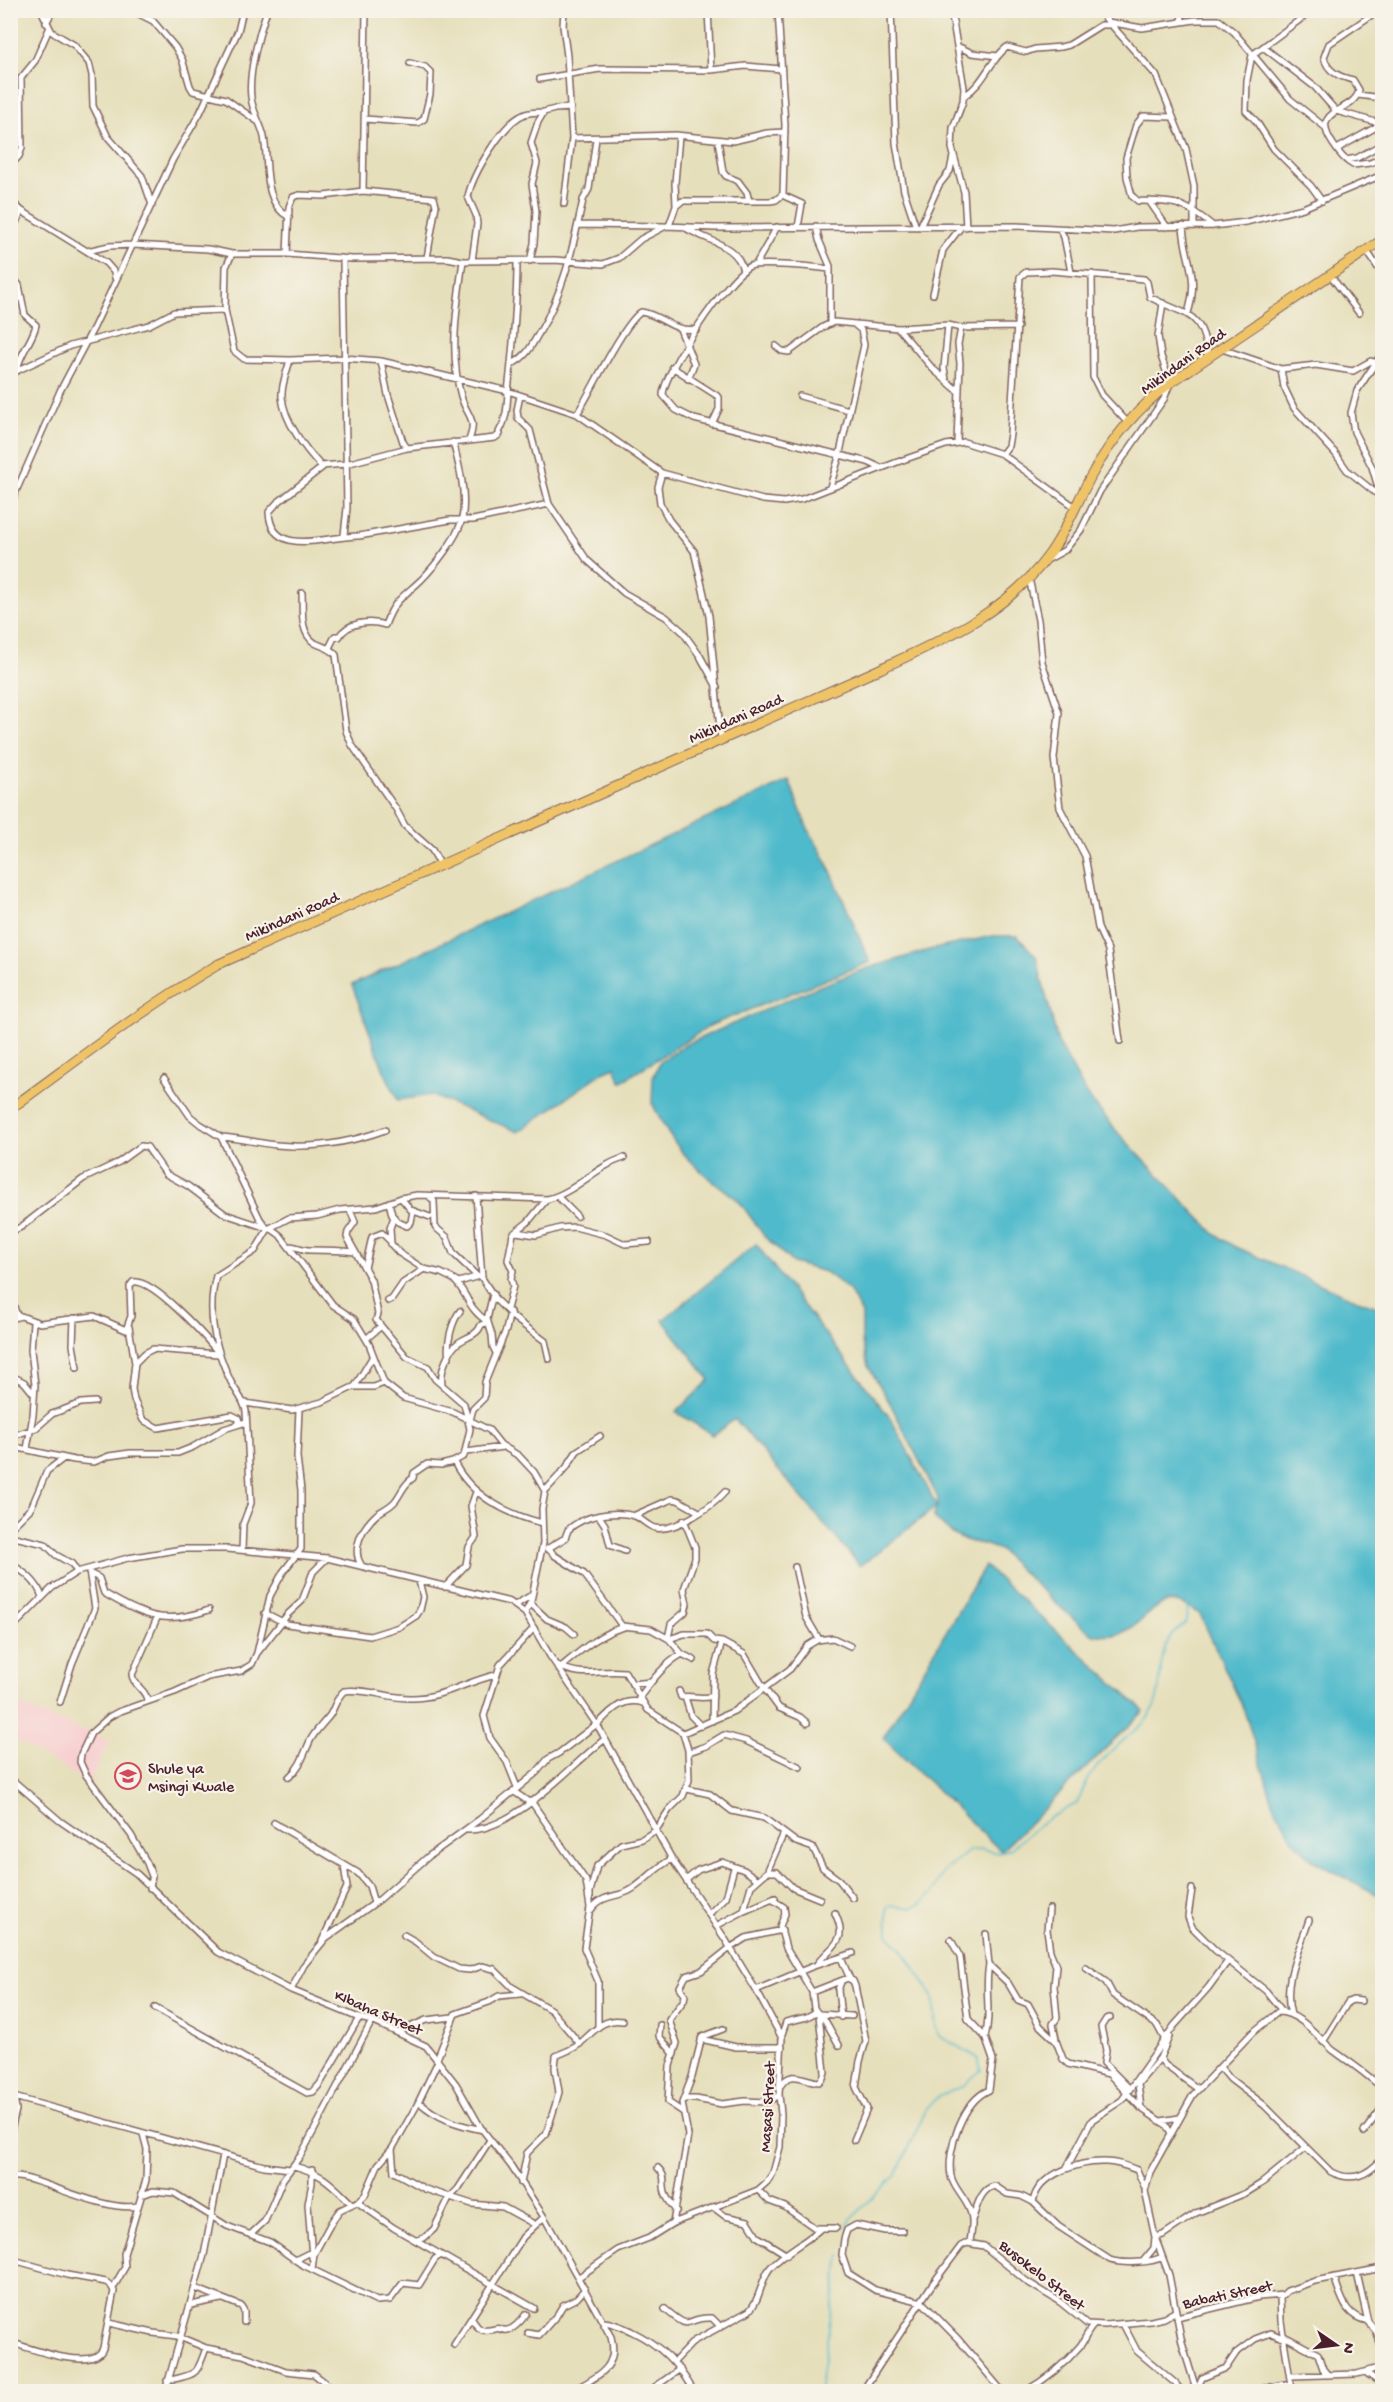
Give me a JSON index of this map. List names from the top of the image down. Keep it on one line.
{"streets":{"highway":["Mikindani Road"],"street":["KIbaha Street","Masasi Street","Busokelo Street","Babati Street"]},"crossings":[["Busokelo Street","Babati Street"]],"places":{"school or university":["Shule ya Msingi Kwale"]},"north":"right"}
